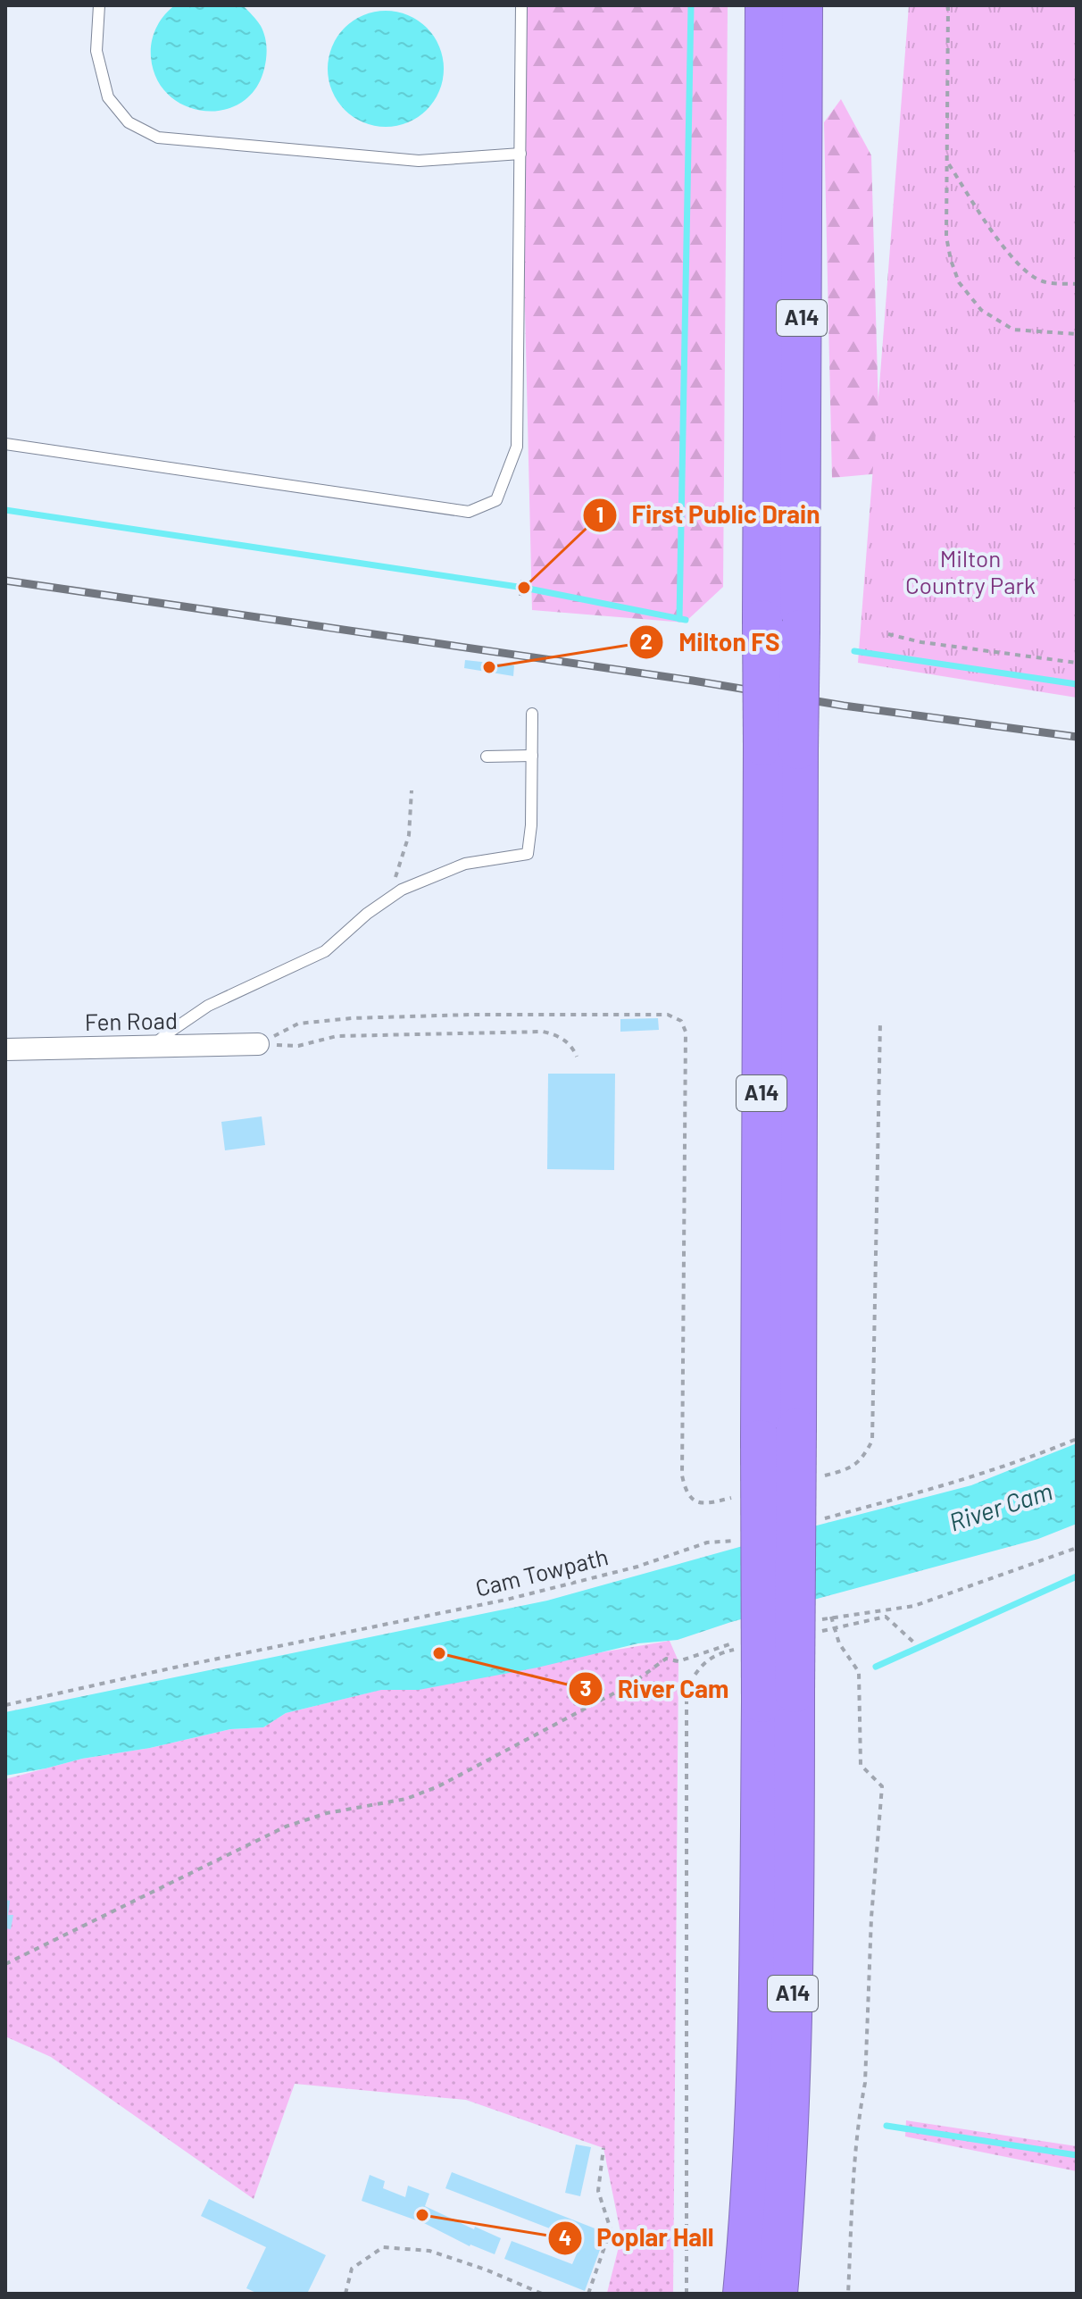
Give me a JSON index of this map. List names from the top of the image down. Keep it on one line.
{"streets":{"highway":["A14"],"street":["Fen Road"],"path":["Cam Towpath"]},"water":["River Cam"],"parks":["Milton Country Park"],"places":["First Public Drain","Milton FS","River Cam","Poplar Hall"]}
